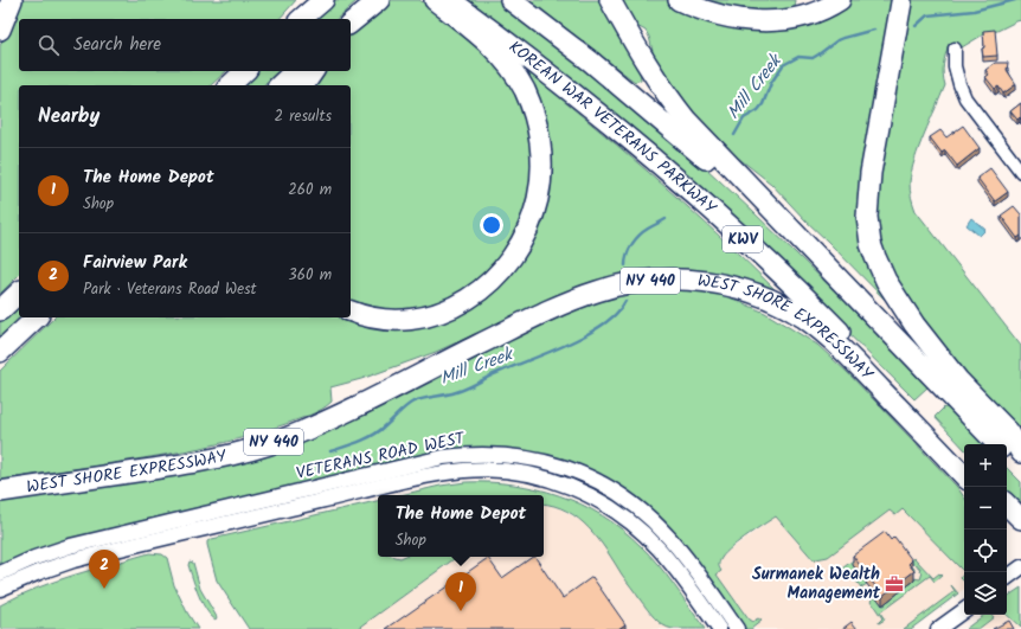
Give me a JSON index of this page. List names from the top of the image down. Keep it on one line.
{"streets":{"highway":["KOREAN WAR VETERANS PARKWAY","KWV","NY 440","WEST SHORE EXPRESSWAY"],"street":["VETERANS ROAD WEST"]},"water":["Mill Creek"],"places":{"office":["Surmanek Wealth Management"]},"page":{"search":"Search here","heading":["Nearby","2 results"],"list":[{"mark":"1","name":"The Home Depot","note":"Shop","value":"260 m"},{"mark":"2","name":"Fairview Park","note":"Park · Veterans Road West","value":"360 m"}],"map_buttons":["+","−"],"popup":["The Home Depot","Shop"],"pins":["2","1"]}}
